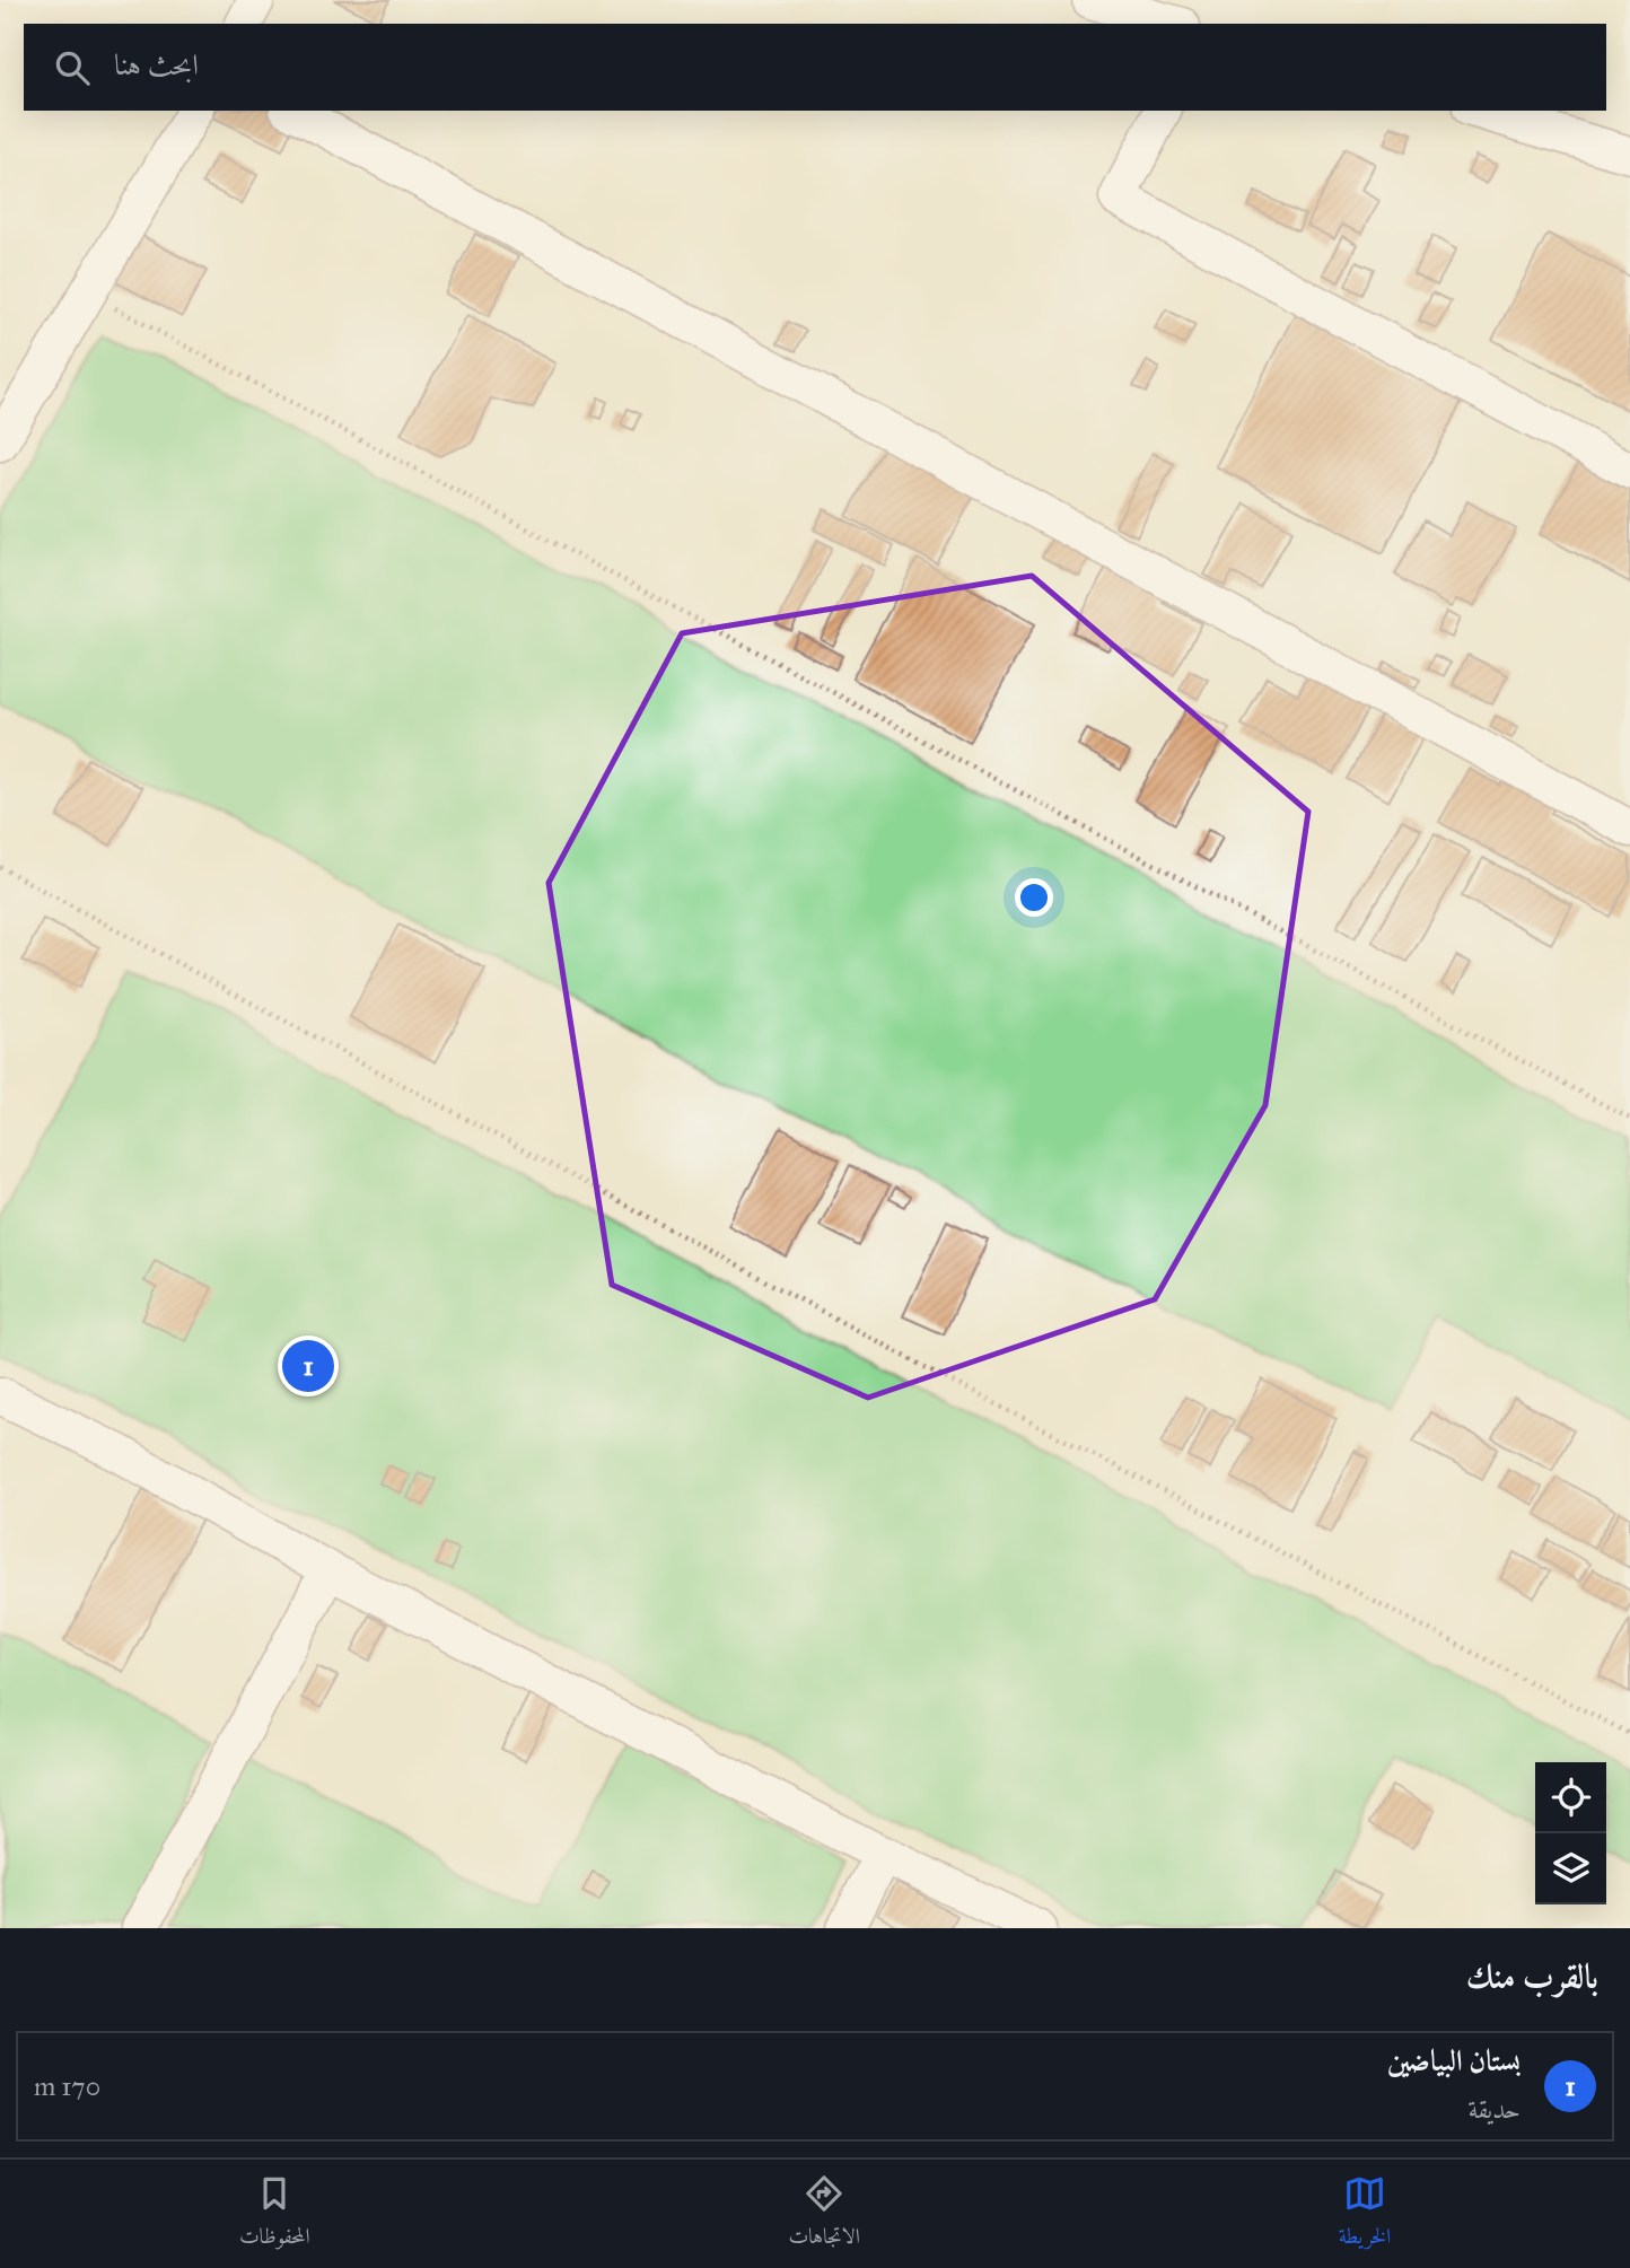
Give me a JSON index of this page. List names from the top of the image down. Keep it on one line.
{"page":{"search":"ابحث هنا","pins":"1","heading":"بالقرب منك","list":[{"mark":"1","name":"بستان البياضين","note":"حديقة","value":"170 m"}],"nav":["الخريطة","الاتجاهات","المحفوظات"]}}
